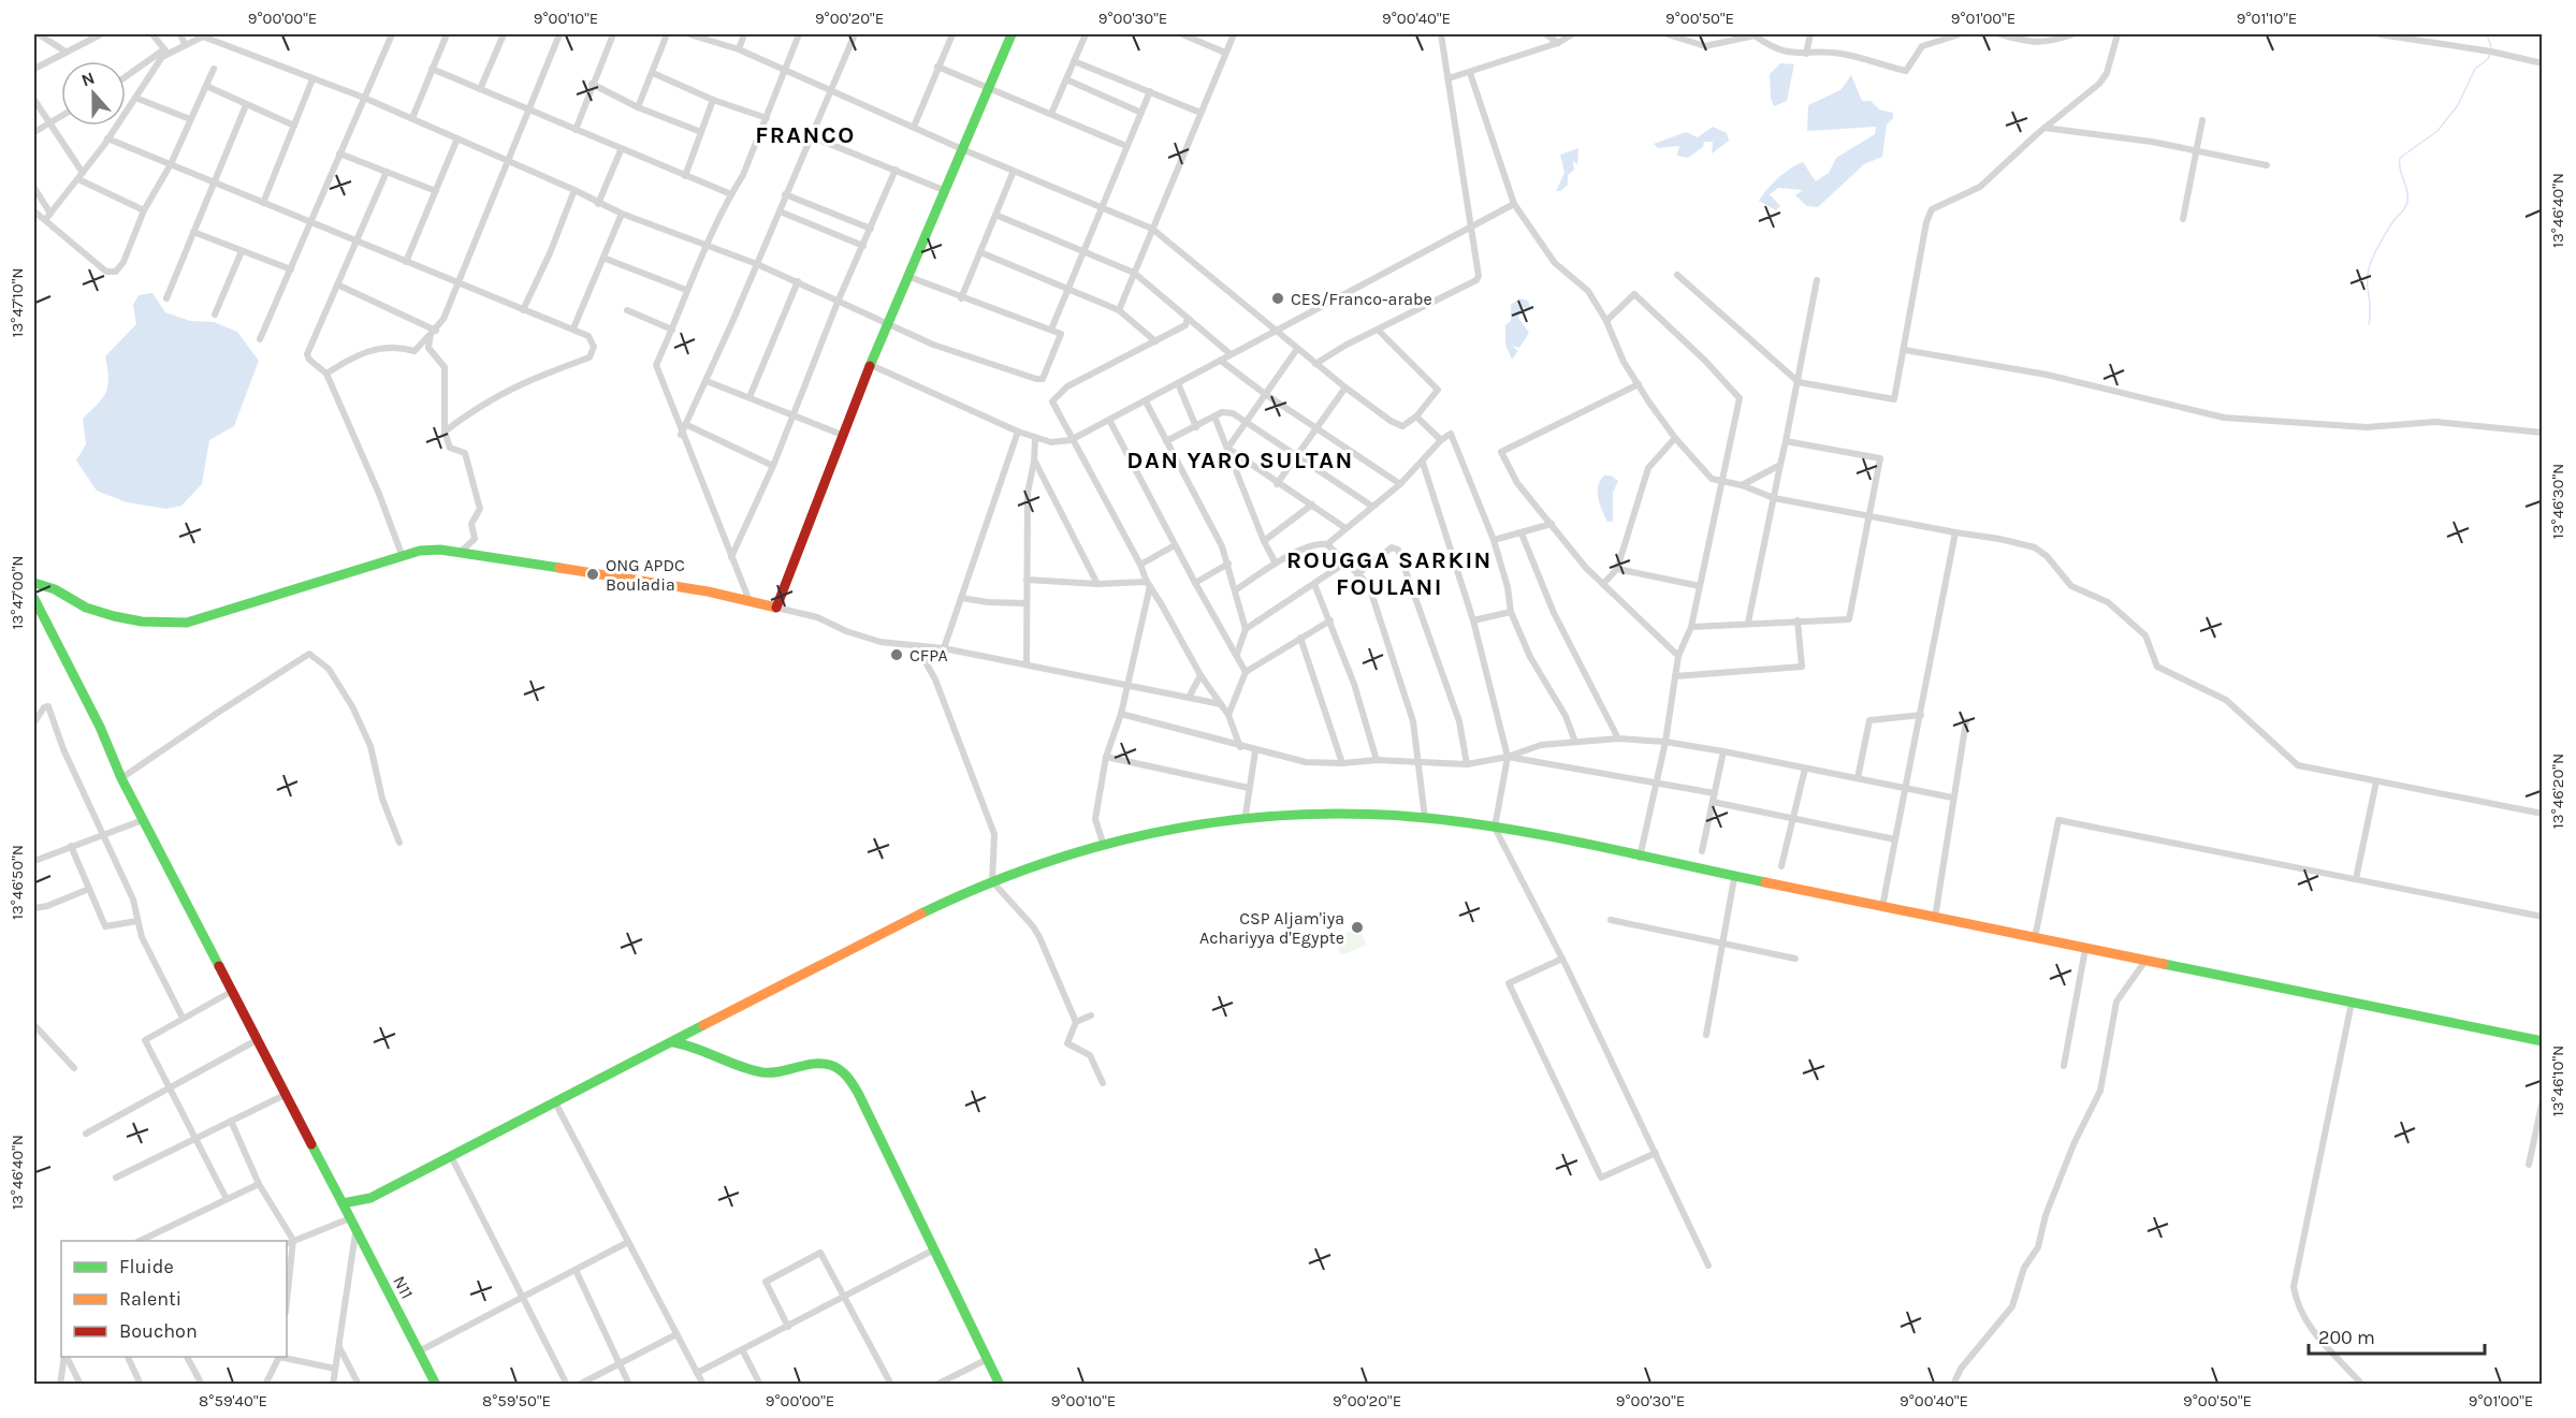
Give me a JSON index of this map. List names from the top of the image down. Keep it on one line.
{"streets":{"main road":["N11"]},"districts":["FRANCO","DAN YARO SULTAN","ROUGGA SARKIN FOULANI"],"places":["CES/Franco-arabe","ONG APDC Bouladia","CFPA","CSP Aljam'iya Achariyya d'Egypte"],"legend":["Fluide","Ralenti","Bouchon"],"scale_bar":"200 m","north":"top","coordinates":["9°00'00\"E","9°00'10\"E","9°00'20\"E","9°00'30\"E","9°00'40\"E","9°00'50\"E","9°01'00\"E","9°01'10\"E","13°46'40\"N","13°47'10\"N","13°46'30\"N","13°47'00\"N","13°46'20\"N","13°46'50\"N","13°46'10\"N","8°59'40\"E","8°59'50\"E"]}
